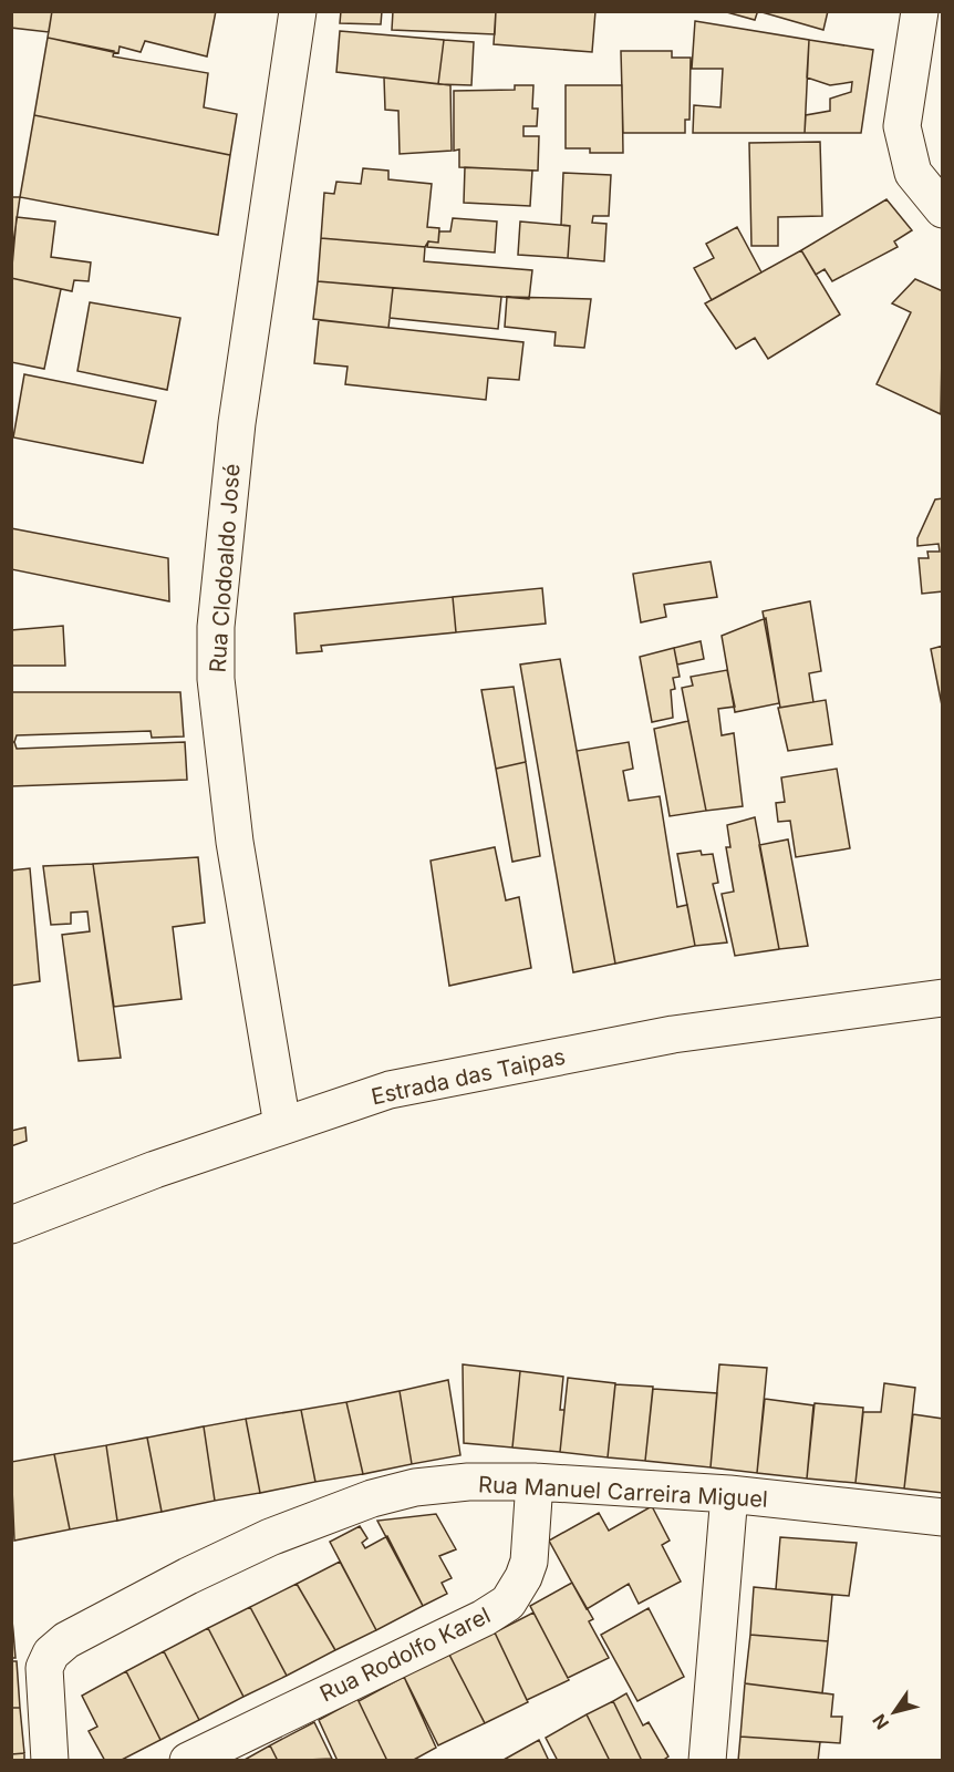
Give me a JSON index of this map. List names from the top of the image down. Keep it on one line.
{"streets":{"street":["Rua Clodoaldo José","Estrada das Taipas","Rua Manuel Carreira Miguel","Rua Rodolfo Karel"]},"crossings":[["Rua Clodoaldo José","Estrada das Taipas"],["Rua Manuel Carreira Miguel","Rua Rodolfo Karel"]],"north":"bottom left"}
